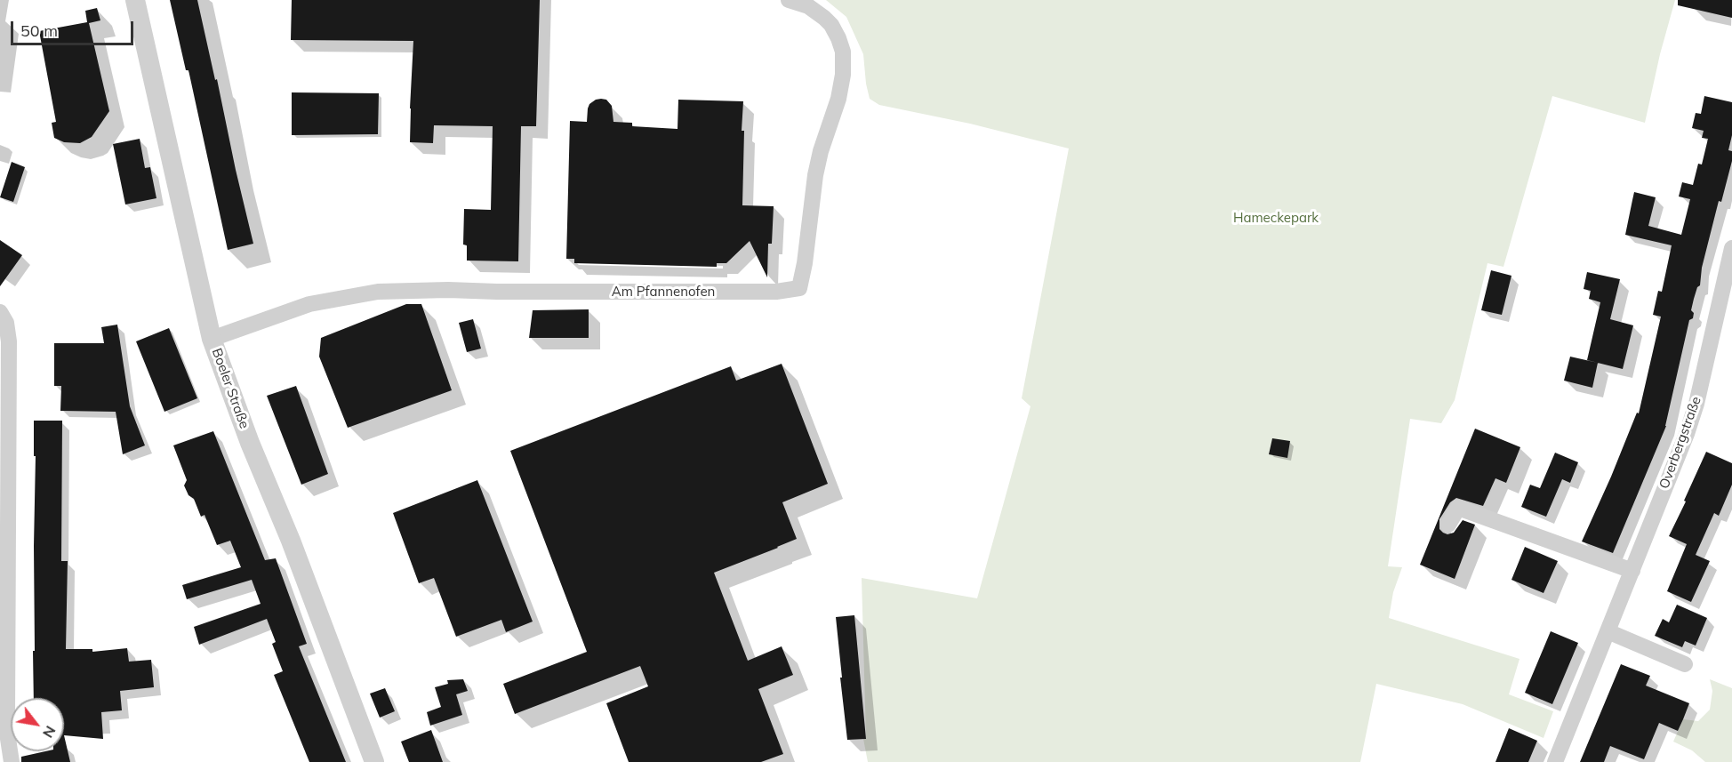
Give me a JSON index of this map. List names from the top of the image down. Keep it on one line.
{"streets":{"street":["Am Pfannenofen","Boeler Straße","Overbergstraße"]},"crossings":[["Am Pfannenofen","Boeler Straße"]],"parks":["Hameckepark"],"scale_bar":"50 m","north":"bottom right"}
